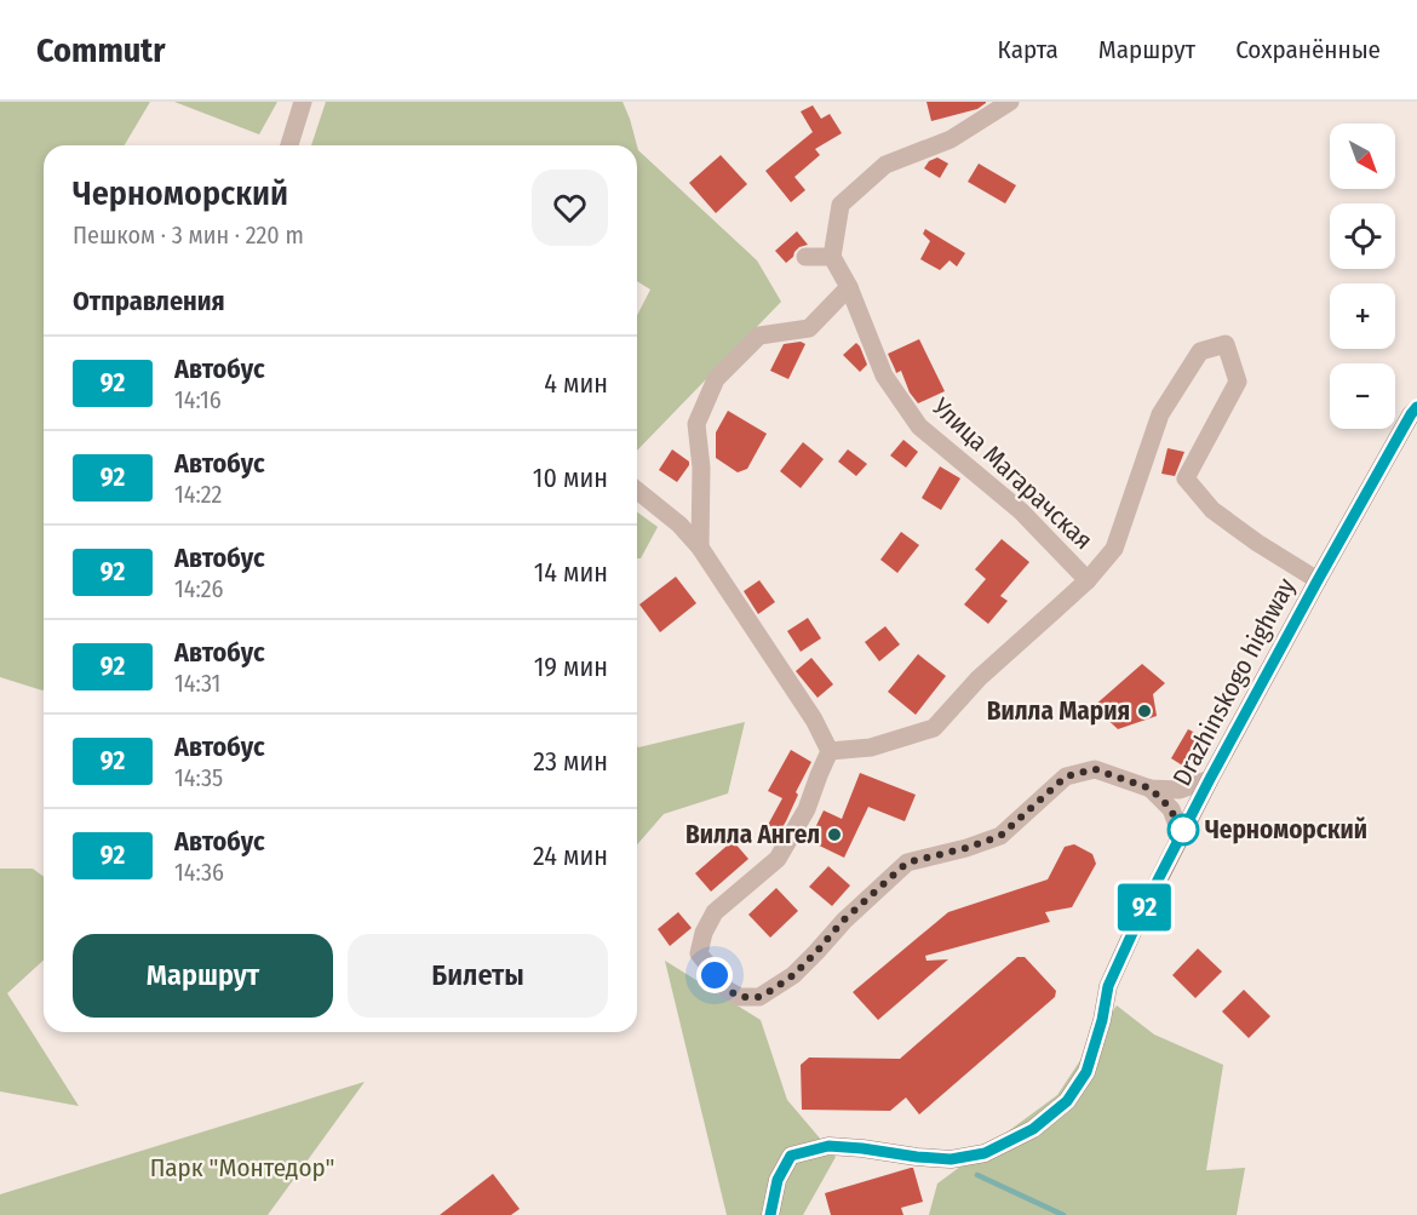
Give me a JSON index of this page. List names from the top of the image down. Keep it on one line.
{"streets":{"main road":["Drazhinskogo highway"],"street":["Улица Магарачская"]},"crossings":[["Улица Магарачская","Drazhinskogo highway"]],"parks":["Парк \"Монтедор\""],"places":["Вилла Мария","Черноморский","Вилла Ангел"],"lines":["bus line 92"],"north":"bottom right","page":{"header":"Commutr","nav":["Карта","Маршрут","Сохранённые"],"on_map":"92","map_buttons":["+","−"],"heading":[["Черноморский","Пешком · 3 мин · 220 m"],"Отправления"],"list":[{"mark":"92","name":"Автобус","note":"14:16","value":"4 мин"},{"mark":"92","name":"Автобус","note":"14:22","value":"10 мин"},{"mark":"92","name":"Автобус","note":"14:26","value":"14 мин"},{"mark":"92","name":"Автобус","note":"14:31","value":"19 мин"},{"mark":"92","name":"Автобус","note":"14:35","value":"23 мин"},{"mark":"92","name":"Автобус","note":"14:36","value":"24 мин"}],"buttons":["Маршрут","Билеты"]}}
